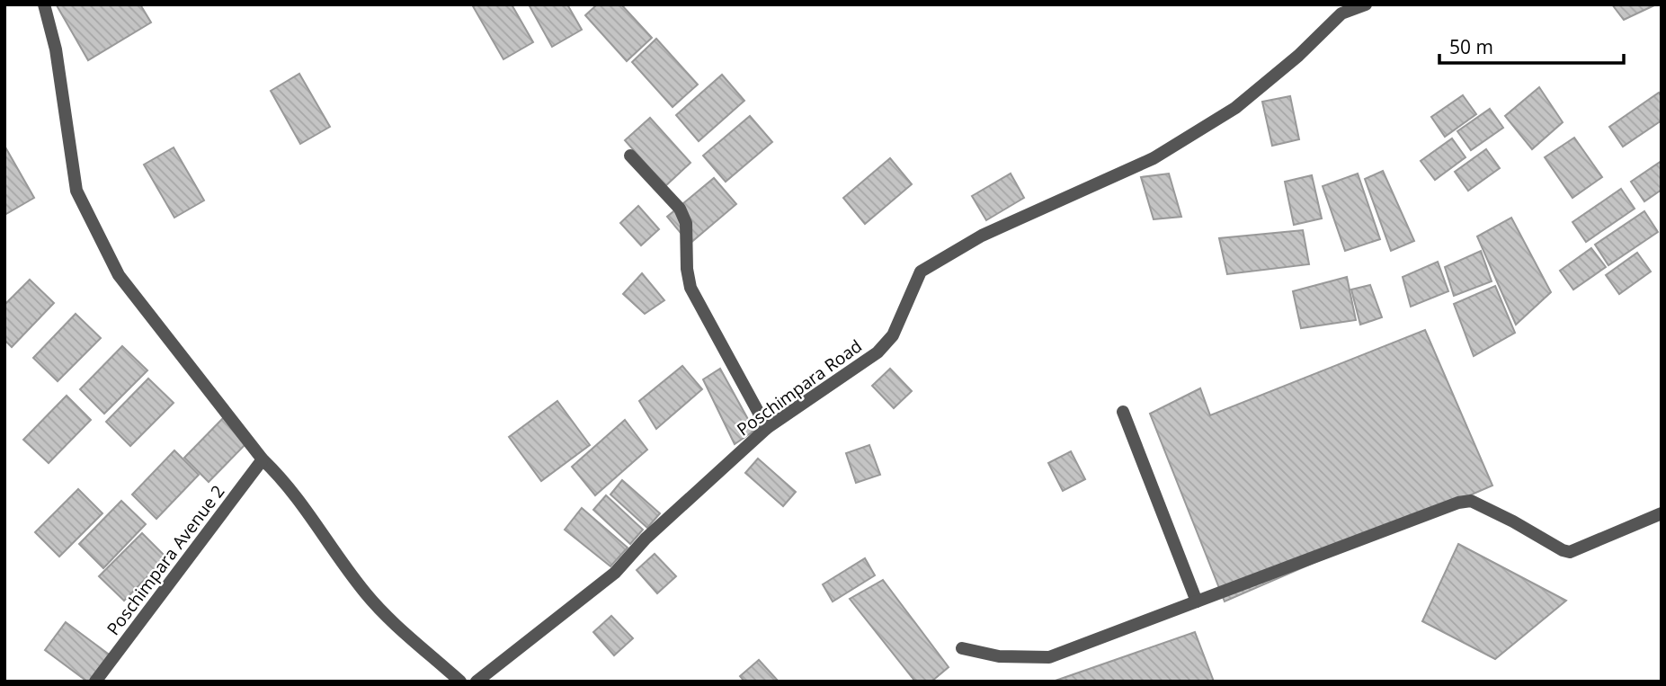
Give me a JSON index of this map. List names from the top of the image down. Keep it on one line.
{"streets":{"street":["Poschimpara Road","Poschimpara Avenue 2"]},"scale_bar":"50 m"}
